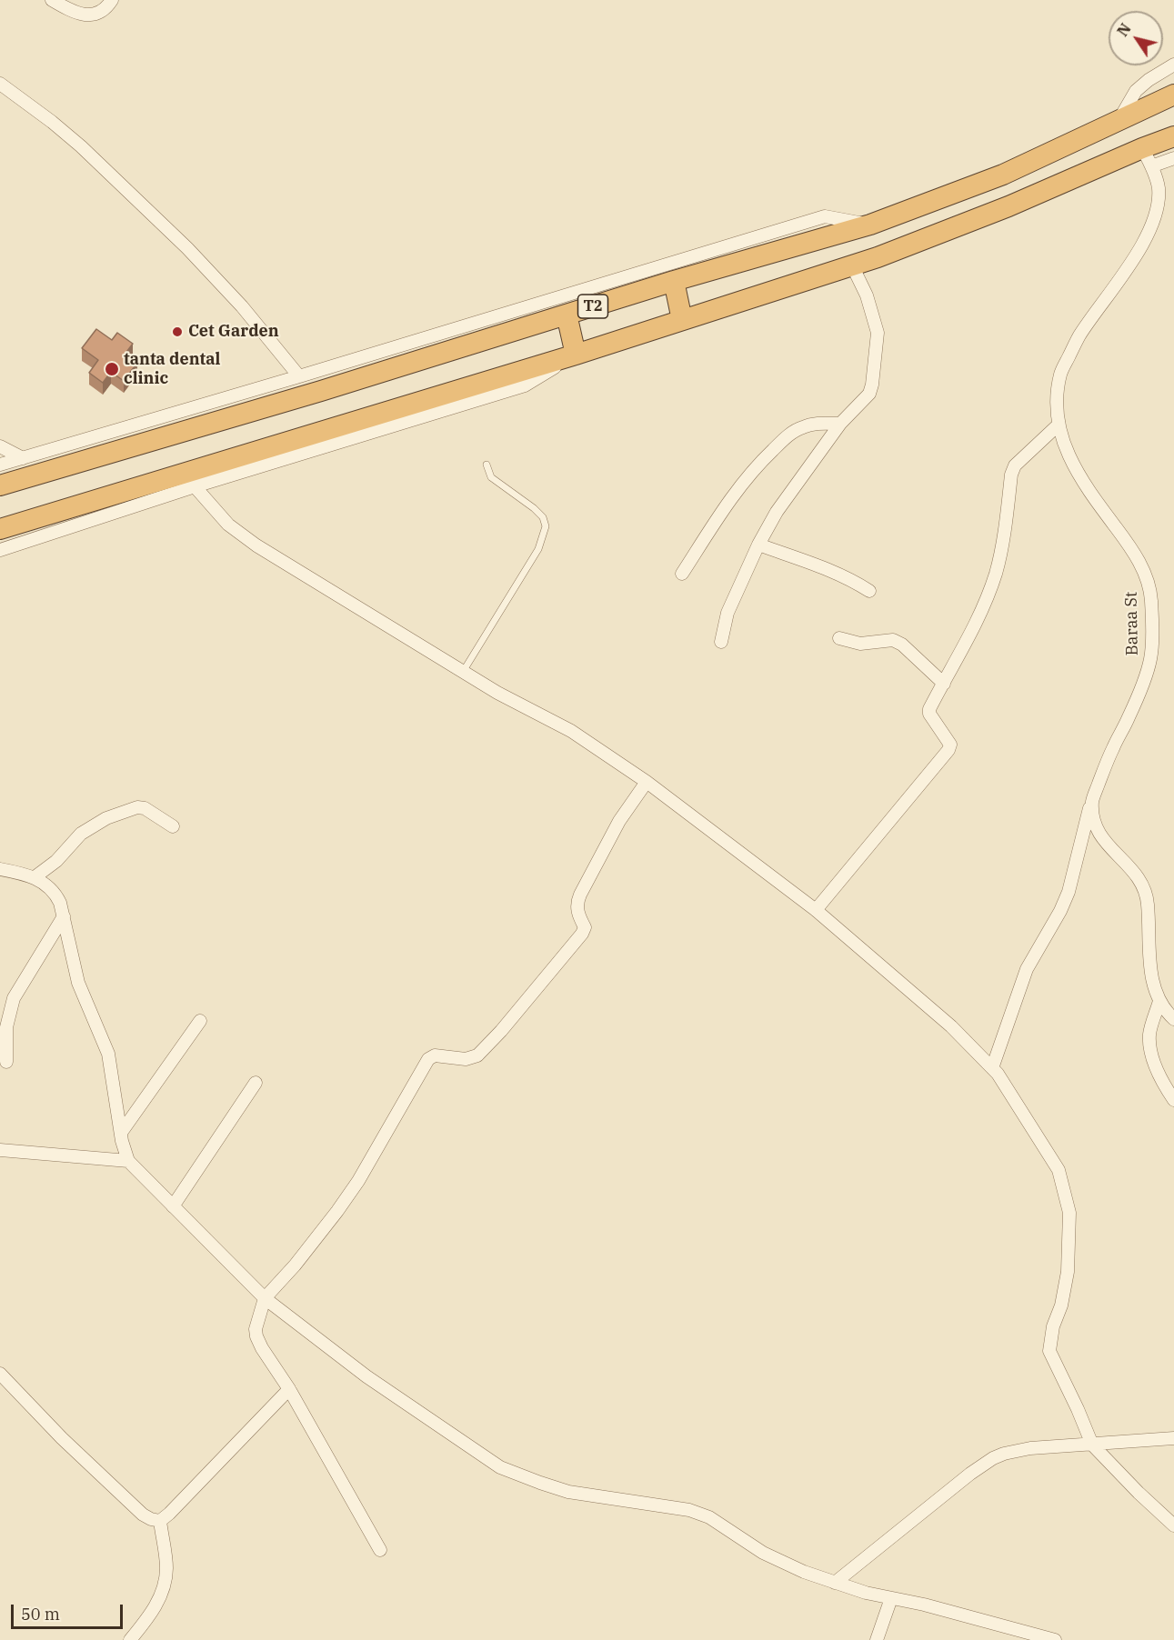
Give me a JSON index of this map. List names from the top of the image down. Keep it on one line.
{"streets":{"highway":["T2"],"street":["Baraa St"]},"crossings":[["T2","Baraa St"]],"places":["Cet Garden","tanta dental clinic"],"scale_bar":"50 m","north":"top left"}
